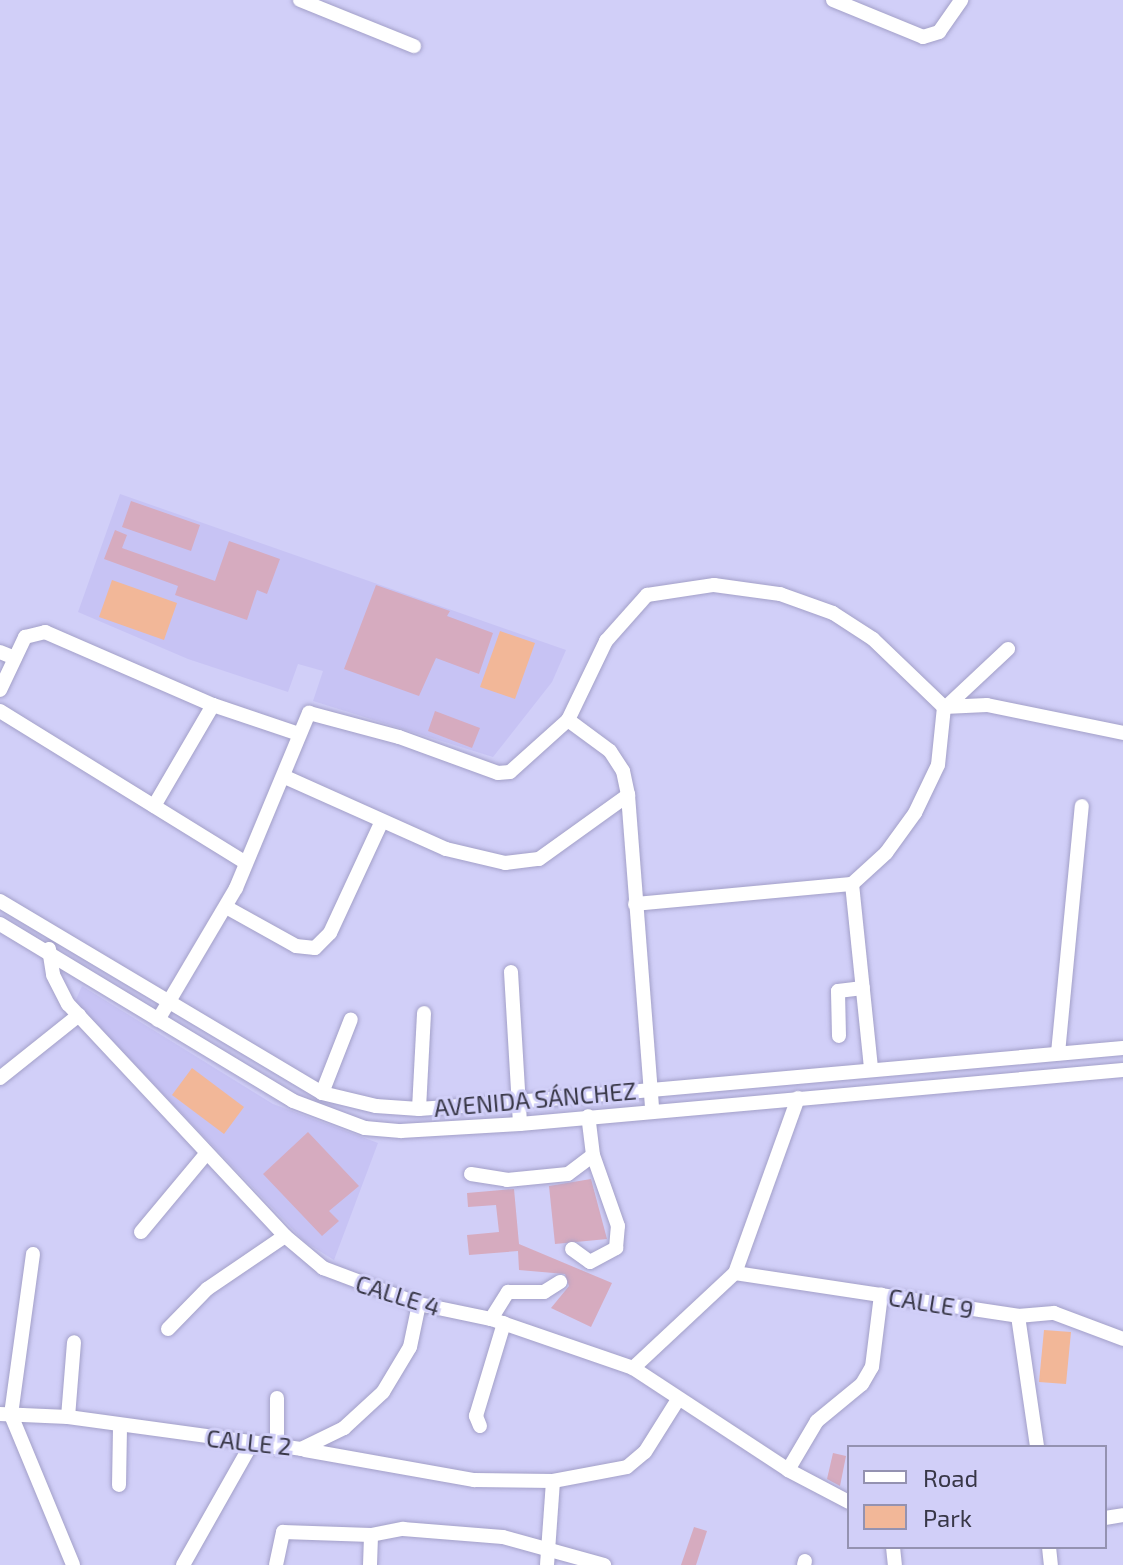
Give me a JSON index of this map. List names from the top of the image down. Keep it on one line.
{"streets":{"street":["AVENIDA SÁNCHEZ","CALLE 4","CALLE 9","CALLE 2"]},"crossings":[["AVENIDA SÁNCHEZ","CALLE 4"],["CALLE 4","CALLE 2"]],"legend":["Road","Park"]}
